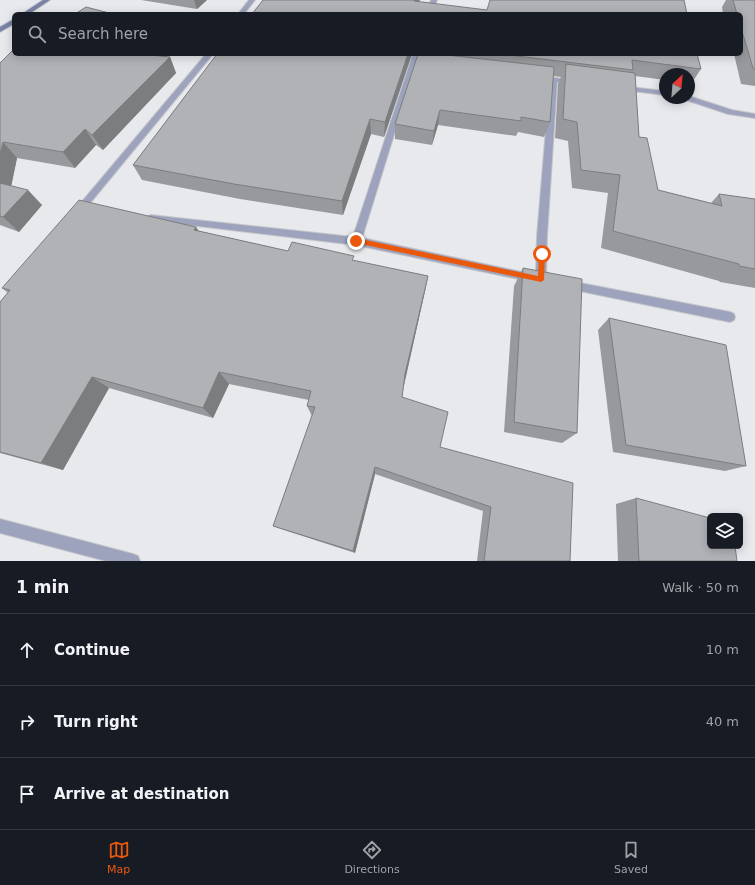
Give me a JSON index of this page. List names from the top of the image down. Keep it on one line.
{"north":"top right","page":{"search":"Search here","heading":["1 min","Walk · 50 m"],"list":[["Continue","10 m"],["Turn right","40 m"],"Arrive at destination"],"nav":["Map","Directions","Saved"]}}
